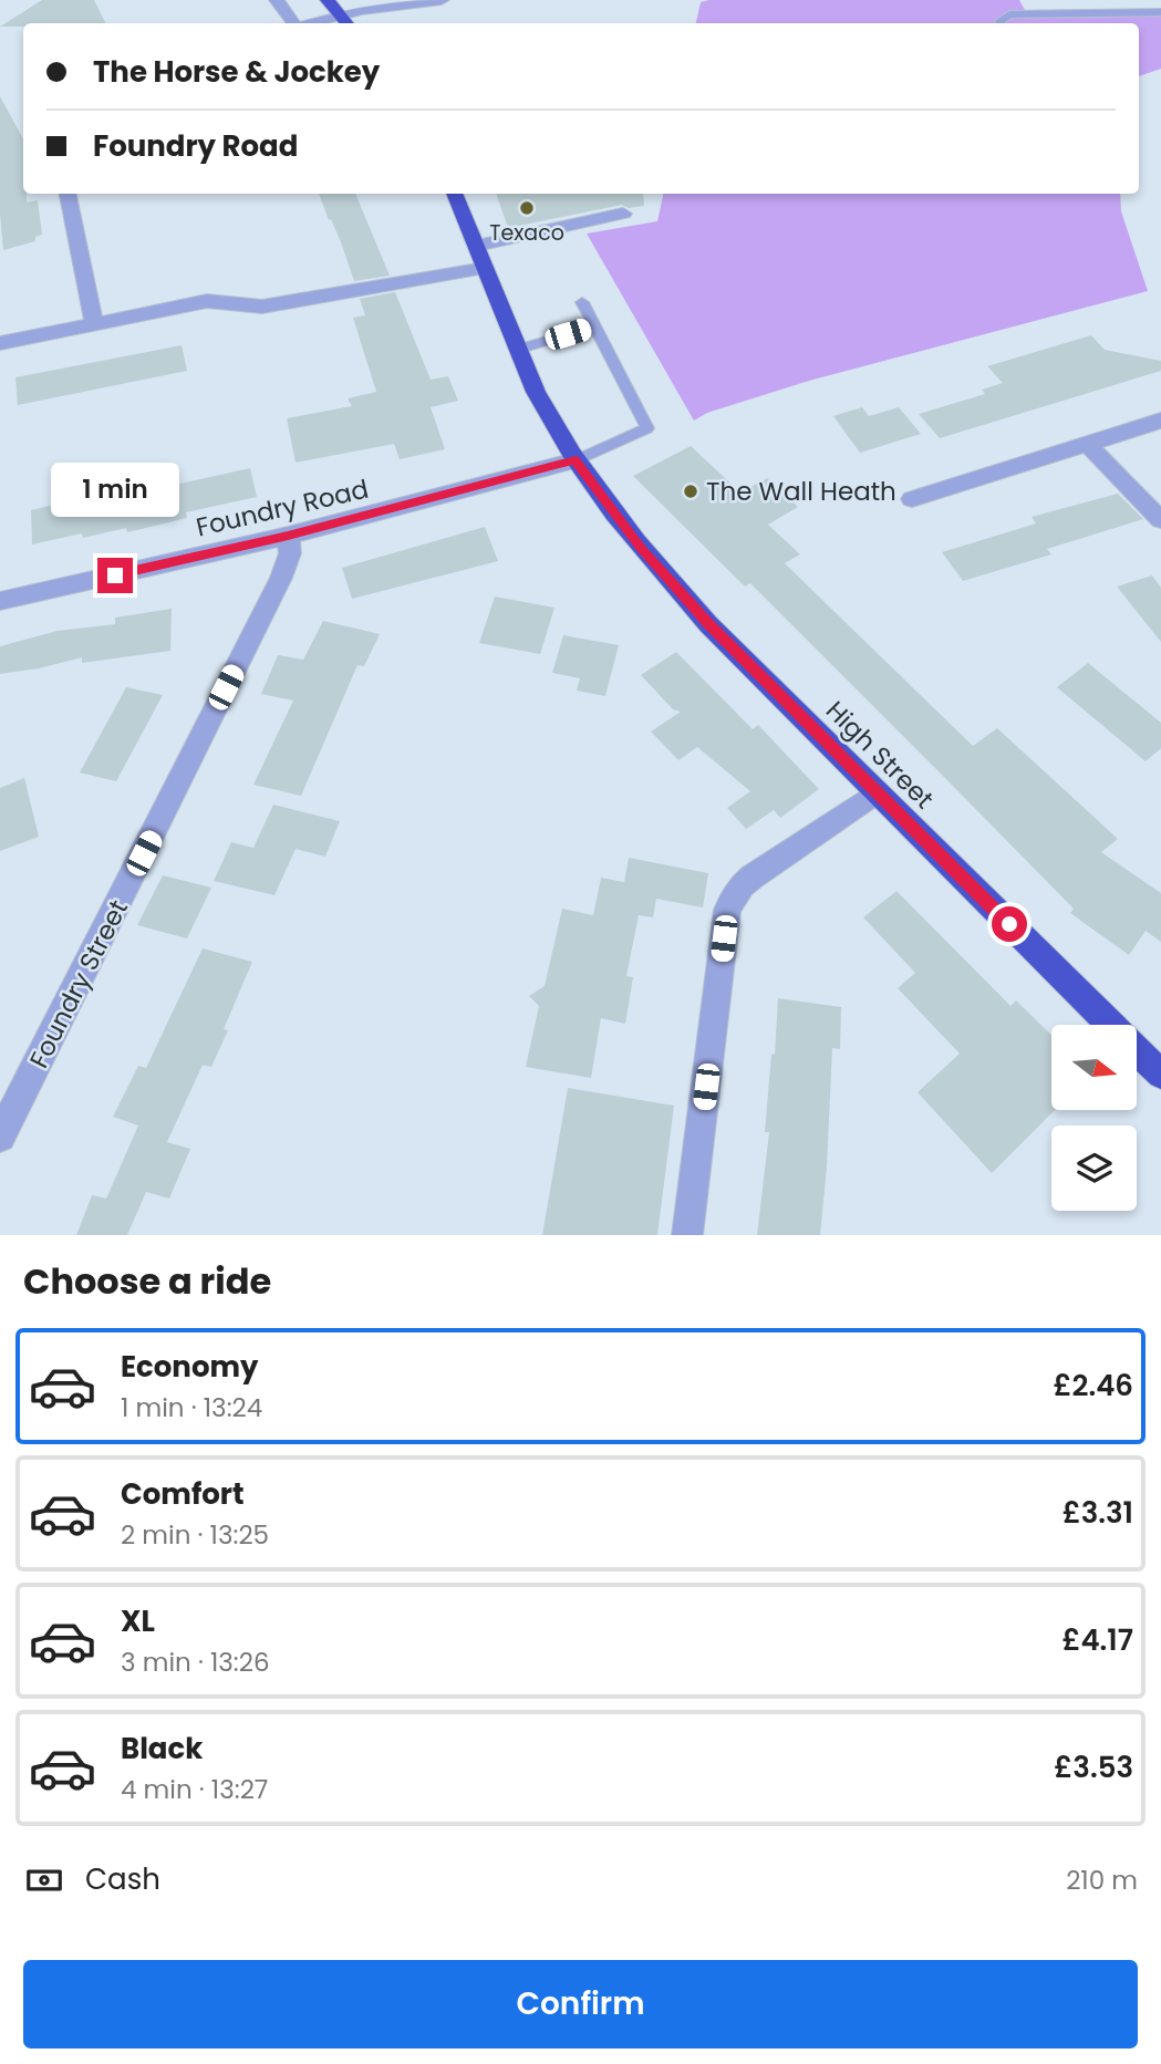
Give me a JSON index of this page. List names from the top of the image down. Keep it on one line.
{"streets":{"highway":["High Street"],"street":["Foundry Road","Foundry Street"]},"crossings":[["Foundry Road","High Street"],["Foundry Road","Foundry Street"]],"places":["Texaco","The Wall Heath"],"north":"right","page":{"banner":["The Horse & Jockey","Foundry Road"],"bubble":"1 min","heading":"Choose a ride","list":[{"name":"Economy","note":"1 min · 13:24","value":"£2.46"},{"name":"Comfort","note":"2 min · 13:25","value":"£3.31"},{"name":"XL","note":"3 min · 13:26","value":"£4.17"},{"name":"Black","note":"4 min · 13:27","value":"£3.53"}],"pay":["Cash","210 m"],"buttons":"Confirm"}}
